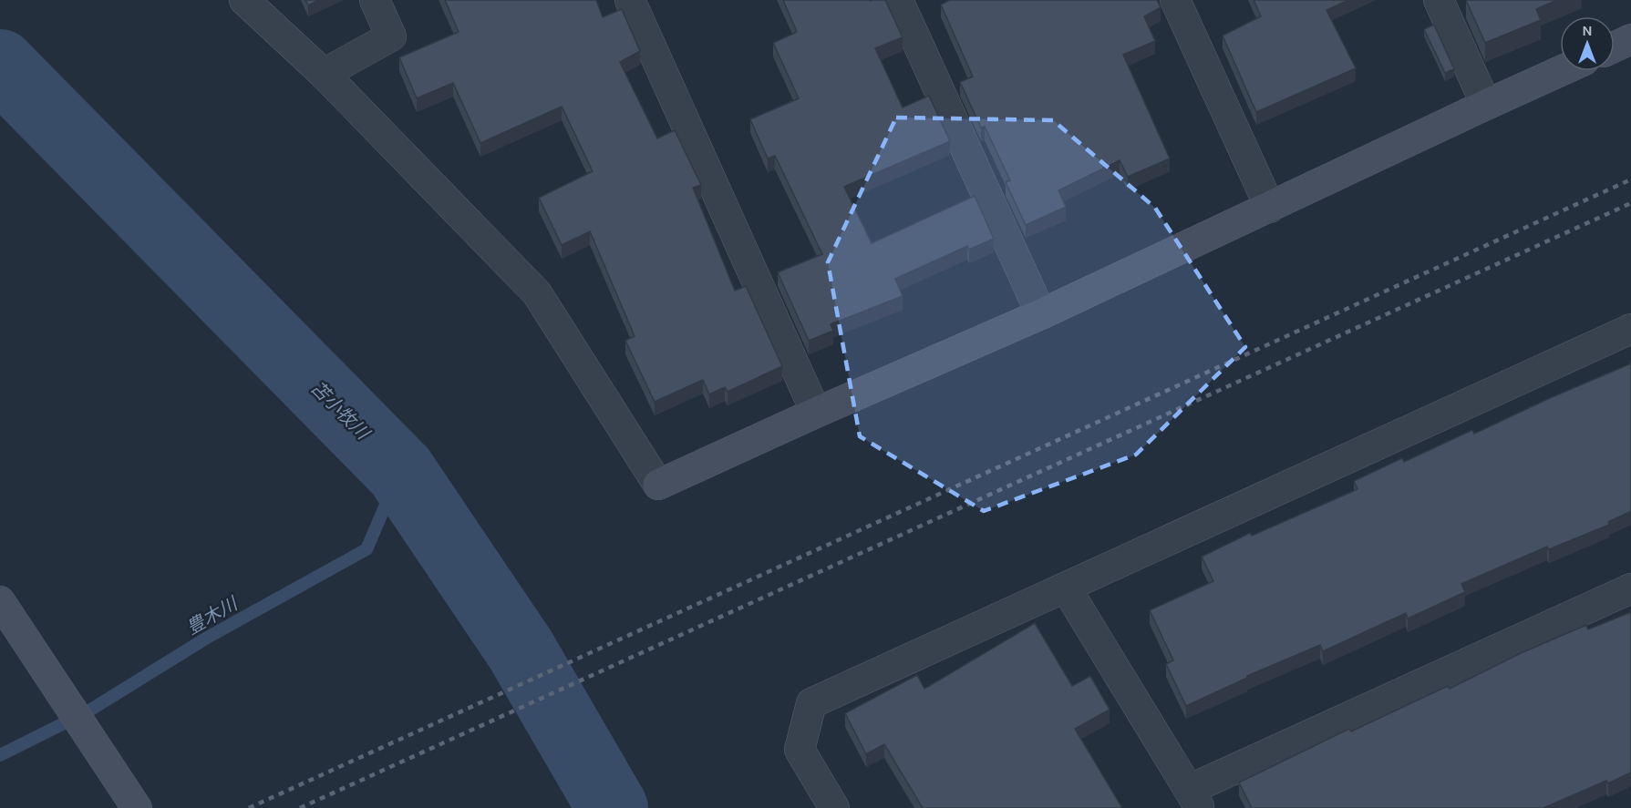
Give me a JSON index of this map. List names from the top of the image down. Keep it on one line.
{"water":["苫小牧川","豊木川"],"north":"top"}
